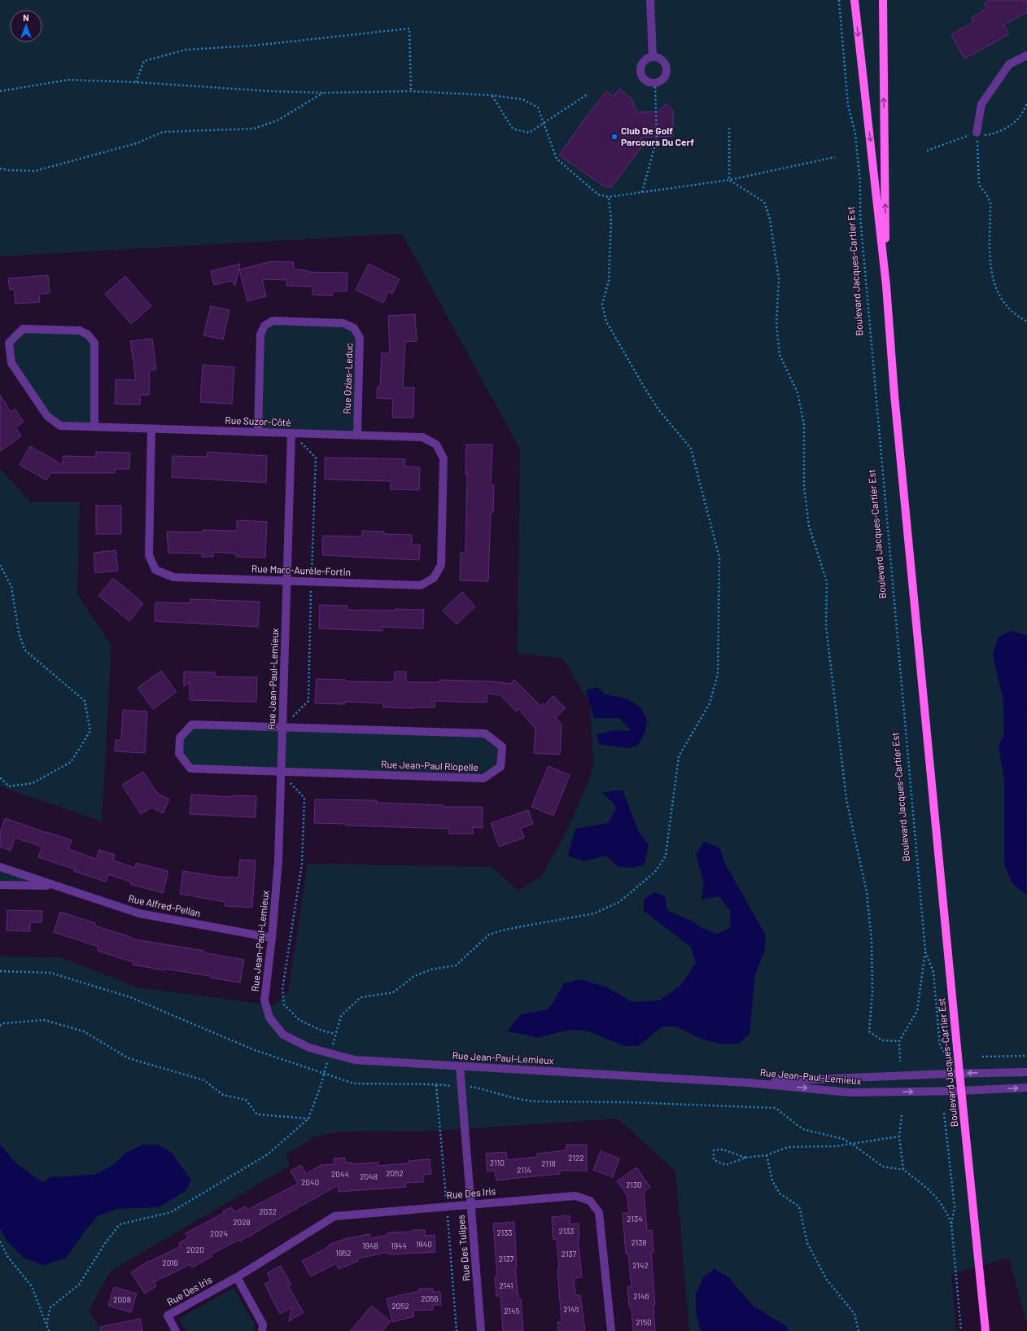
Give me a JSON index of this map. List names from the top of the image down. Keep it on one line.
{"streets":{"main road":["Boulevard Jacques-Cartier Est"],"street":["Rue Ozias-Leduc","Rue Suzor-Côté","Rue Marc-Aurèle-Fortin","Rue Jean-Paul-Lemieux","Rue Jean-Paul Riopelle","Rue Alfred-Pellan","Rue Des Iris","Rue Des Tulipes"]},"crossings":[["Boulevard Jacques-Cartier Est","Rue Jean-Paul-Lemieux"],["Rue Ozias-Leduc","Rue Suzor-Côté"],["Rue Suzor-Côté","Rue Marc-Aurèle-Fortin"],["Rue Suzor-Côté","Rue Jean-Paul-Lemieux"],["Rue Marc-Aurèle-Fortin","Rue Jean-Paul-Lemieux"],["Rue Jean-Paul-Lemieux","Rue Jean-Paul Riopelle"],["Rue Jean-Paul-Lemieux","Rue Alfred-Pellan"],["Rue Jean-Paul-Lemieux","Rue Des Tulipes"],["Rue Des Iris","Rue Des Tulipes"]],"places":["Club De Golf Parcours Du Cerf"],"house_numbers":["2122","2110","2118","2114","2052","2044","2048","2040","2130","2032","2134","2028","2133","2133","2024","2138","1940","1948","1944","2020","1952","2137","2137","2016","2142","2141","2146","2056","2008","2052","2145","2145","2150"],"north":"top"}
